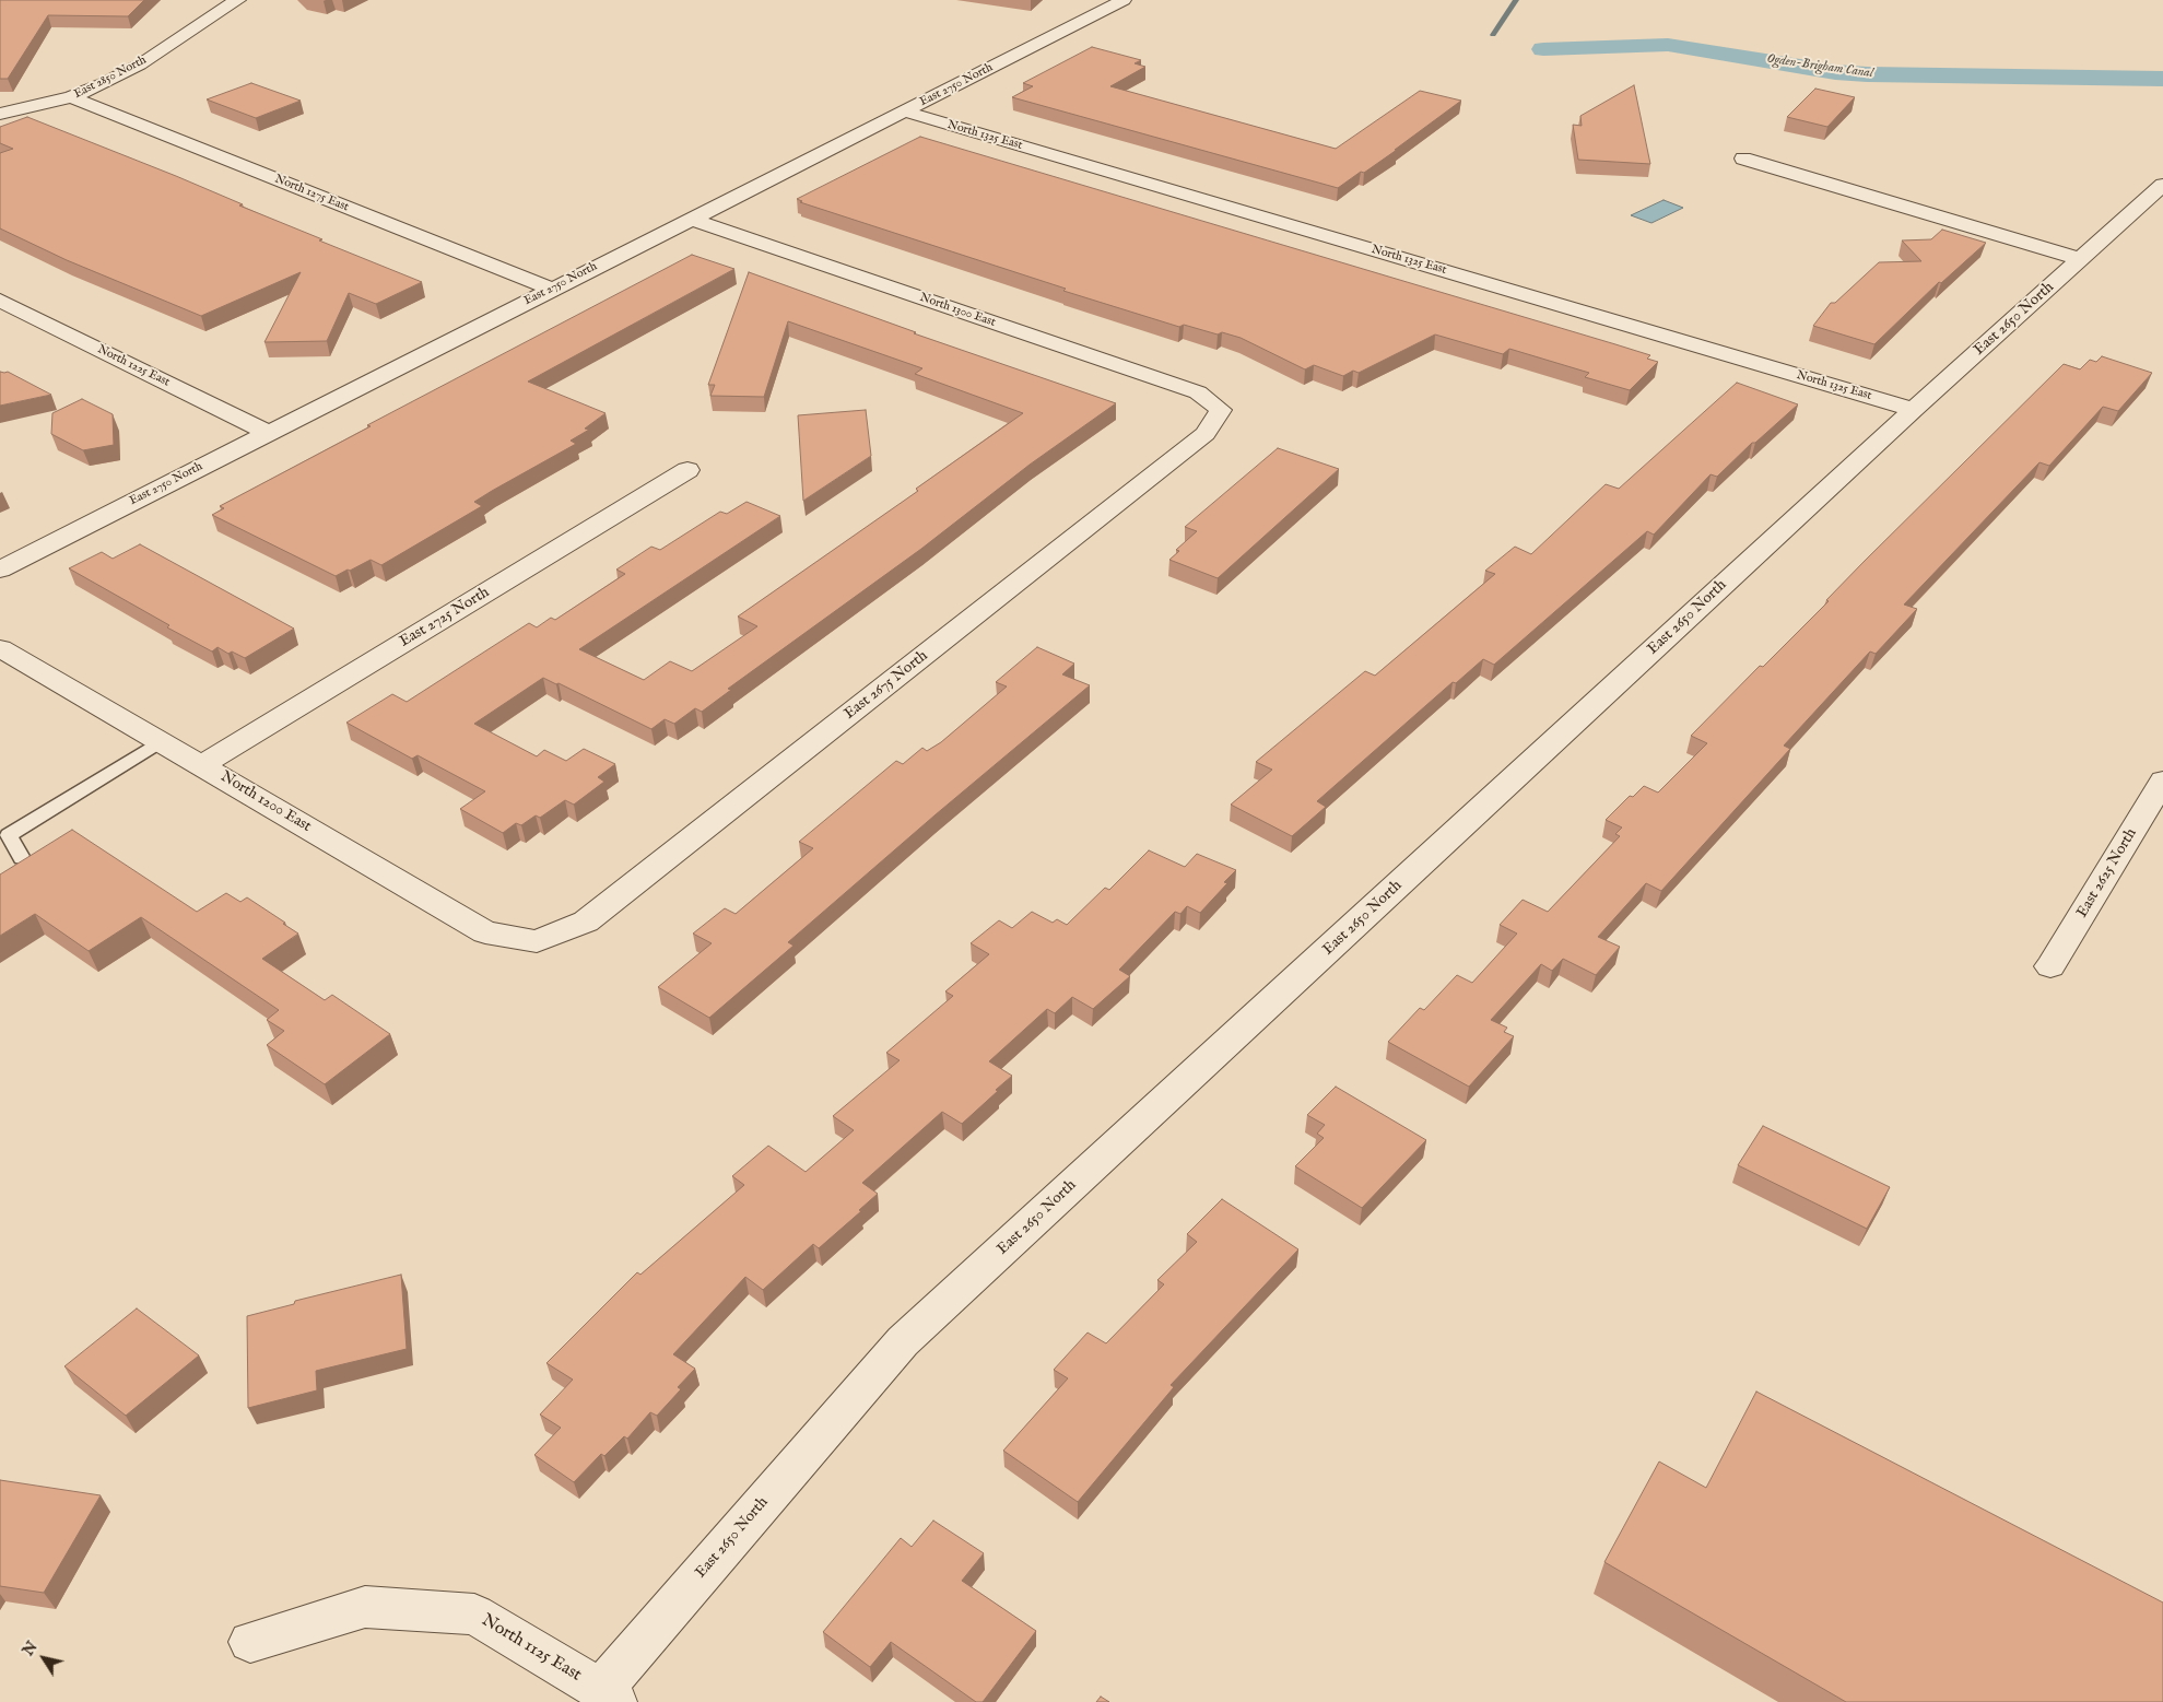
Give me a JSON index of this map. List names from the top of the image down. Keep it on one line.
{"streets":{"street":["East 2850 North","East 2750 North","North 1325 East","North 1275 East","North 1300 East","East 2650 North","North 1225 East","East 2725 North","East 2675 North","North 1200 East","East 2625 North","North 1125 East"]},"crossings":[["East 2850 North","North 1275 East"],["East 2750 North","North 1325 East"],["East 2750 North","North 1275 East"],["East 2750 North","North 1300 East"],["East 2750 North","North 1225 East"],["North 1325 East","East 2650 North"],["North 1300 East","East 2675 North"],["East 2650 North","North 1125 East"],["East 2725 North","North 1200 East"],["East 2675 North","North 1200 East"]],"water":["Ogden-Brigham Canal"],"north":"top left"}
